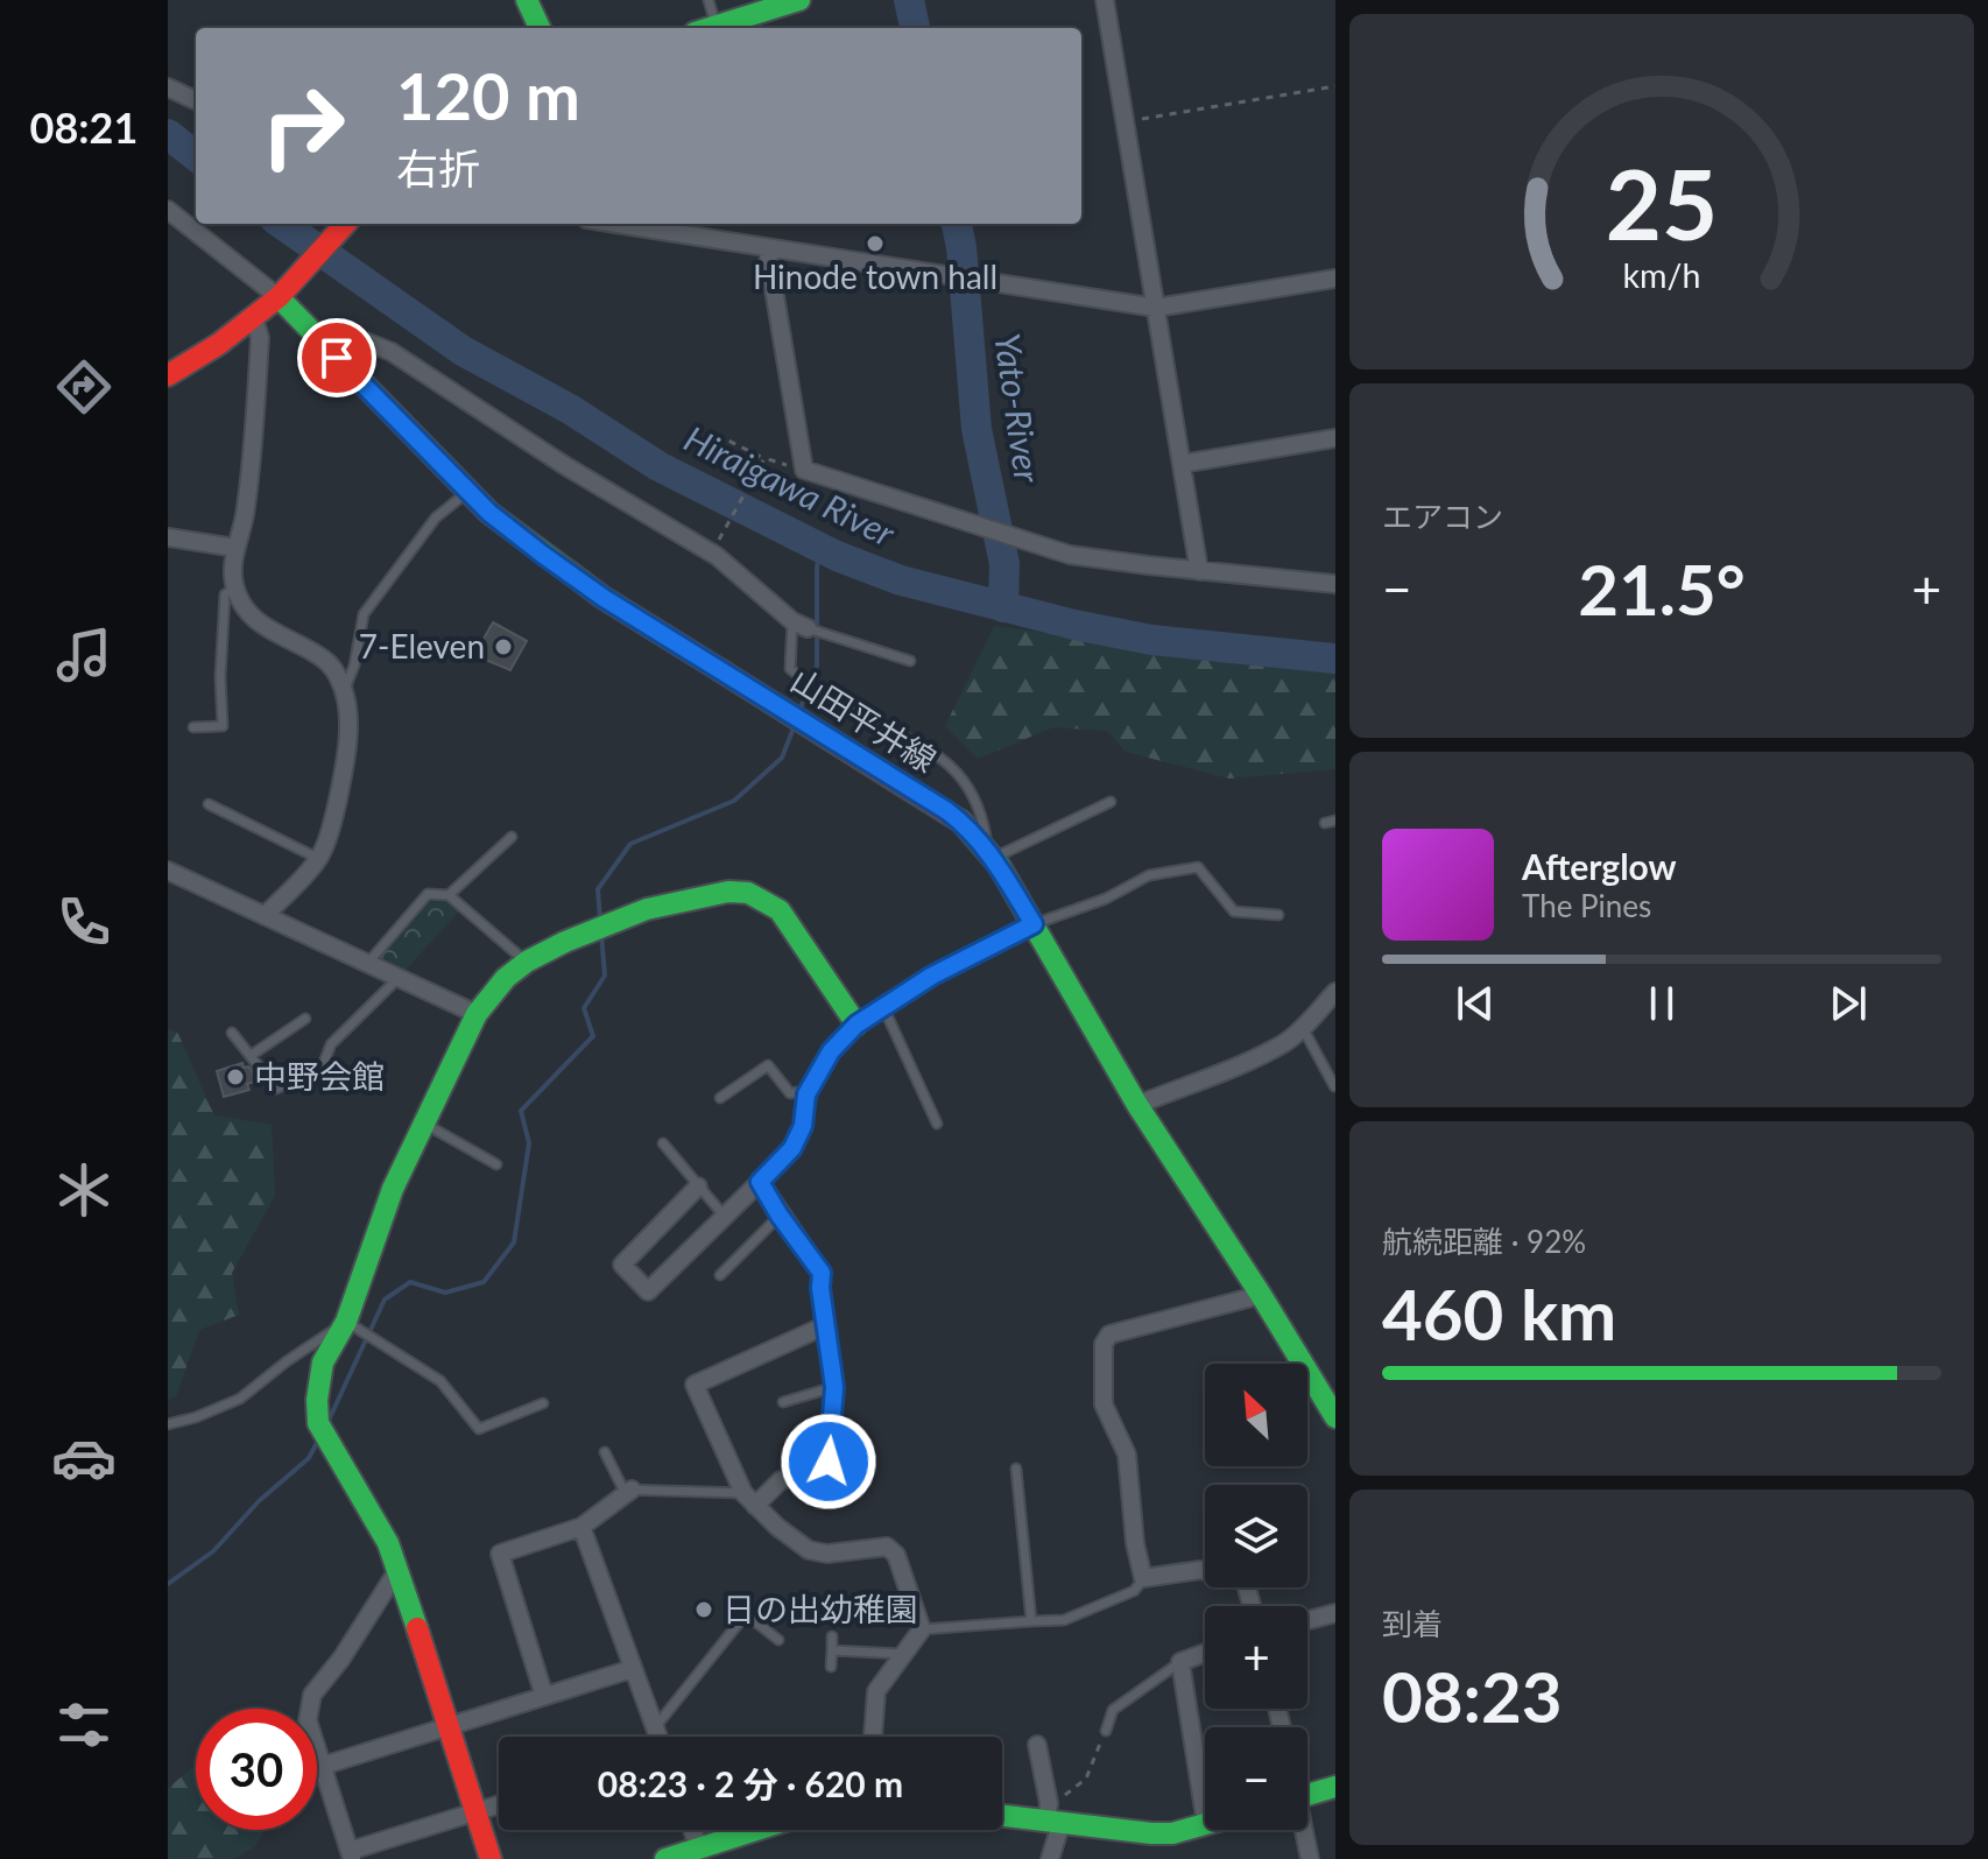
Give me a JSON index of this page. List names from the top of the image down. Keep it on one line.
{"streets":{"main road":["山田平井線"]},"water":["Yato-River","Hiraigawa River"],"places":["Hinode town hall","7-Eleven","中野会館","日の出幼稚園"],"north":"top left","page":{"tabs":"08:21","turn":["120 m","右折"],"tile":["エアコン",["航続距離 · 92%","460 km"],["到着","08:23"]],"heat":["−","21.5°","+"],"song":["Afterglow","The Pines"],"map_buttons":["+","−"],"limit":"30","trip":"08:23 · 2 分 · 620 m","gauge":["25","km/h"]}}
